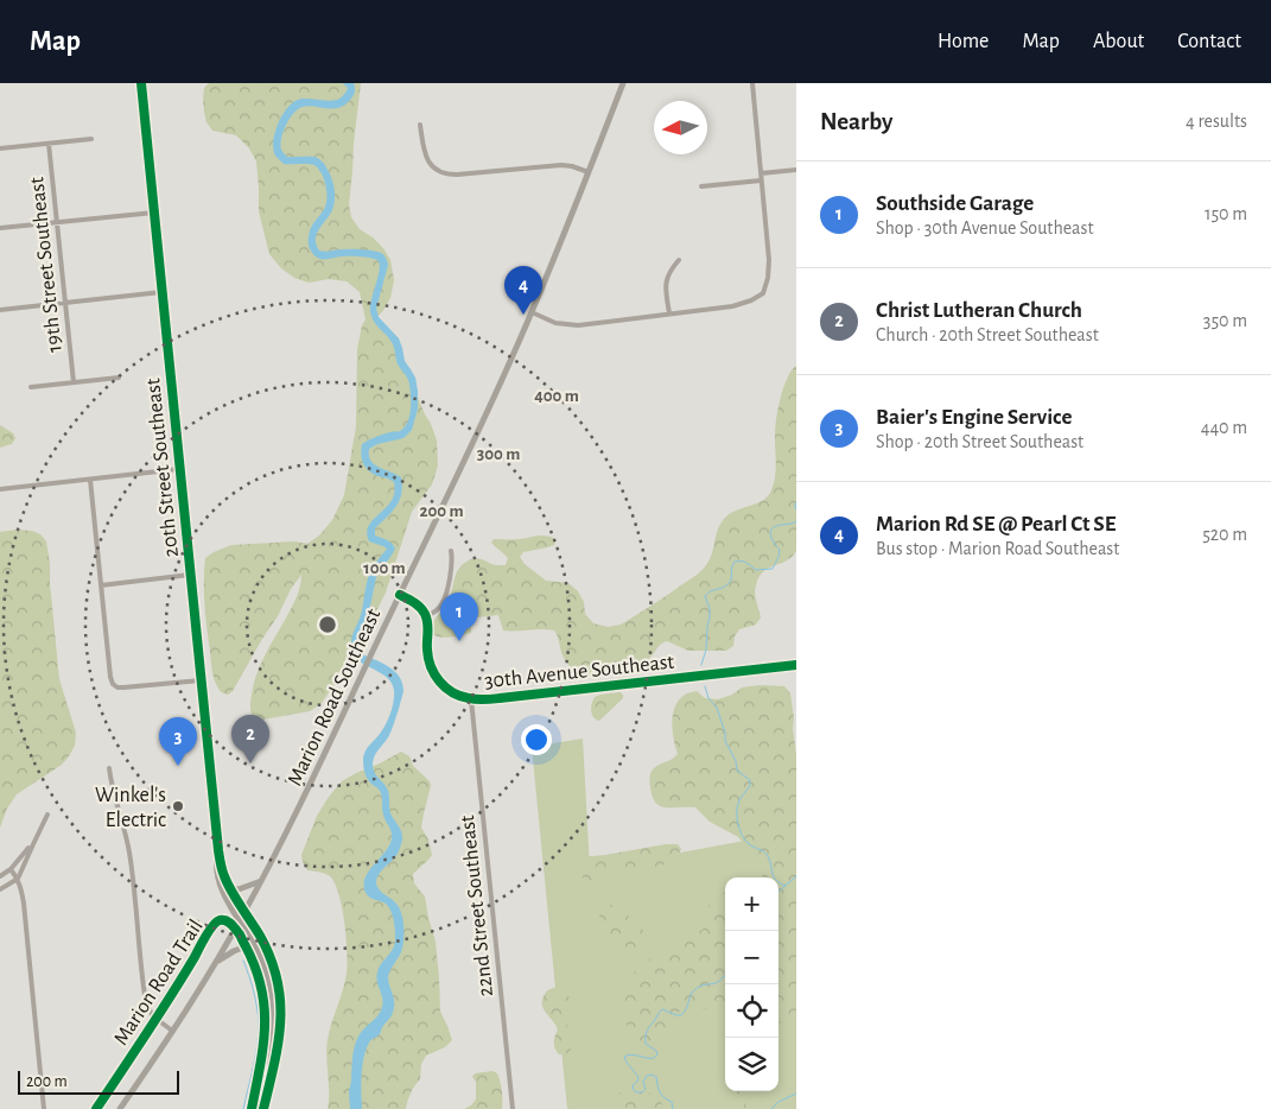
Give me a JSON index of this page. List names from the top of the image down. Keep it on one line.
{"streets":{"street":["19th Street Southeast","20th Street Southeast","30th Avenue Southeast","Marion Road Southeast","22nd Street Southeast"],"cycle path":["Marion Road Trail"]},"crossings":[["20th Street Southeast","Marion Road Southeast"],["30th Avenue Southeast","22nd Street Southeast"]],"places":["Winkel's Electric"],"scale_bar":"200 m","north":"left","page":{"header":"Map","nav":["Home","Map","About","Contact"],"heading":["Nearby","4 results"],"list":[{"mark":"1","name":"Southside Garage","note":"Shop · 30th Avenue Southeast","value":"150 m"},{"mark":"2","name":"Christ Lutheran Church","note":"Church · 20th Street Southeast","value":"350 m"},{"mark":"3","name":"Baier's Engine Service","note":"Shop · 20th Street Southeast","value":"440 m"},{"mark":"4","name":"Marion Rd SE @ Pearl Ct SE","note":"Bus stop · Marion Road Southeast","value":"520 m"}],"pins":["4","1","2","3"],"map_buttons":["+","−"],"scale":"200 m"},"rings":["400 m","300 m","200 m","100 m"]}
